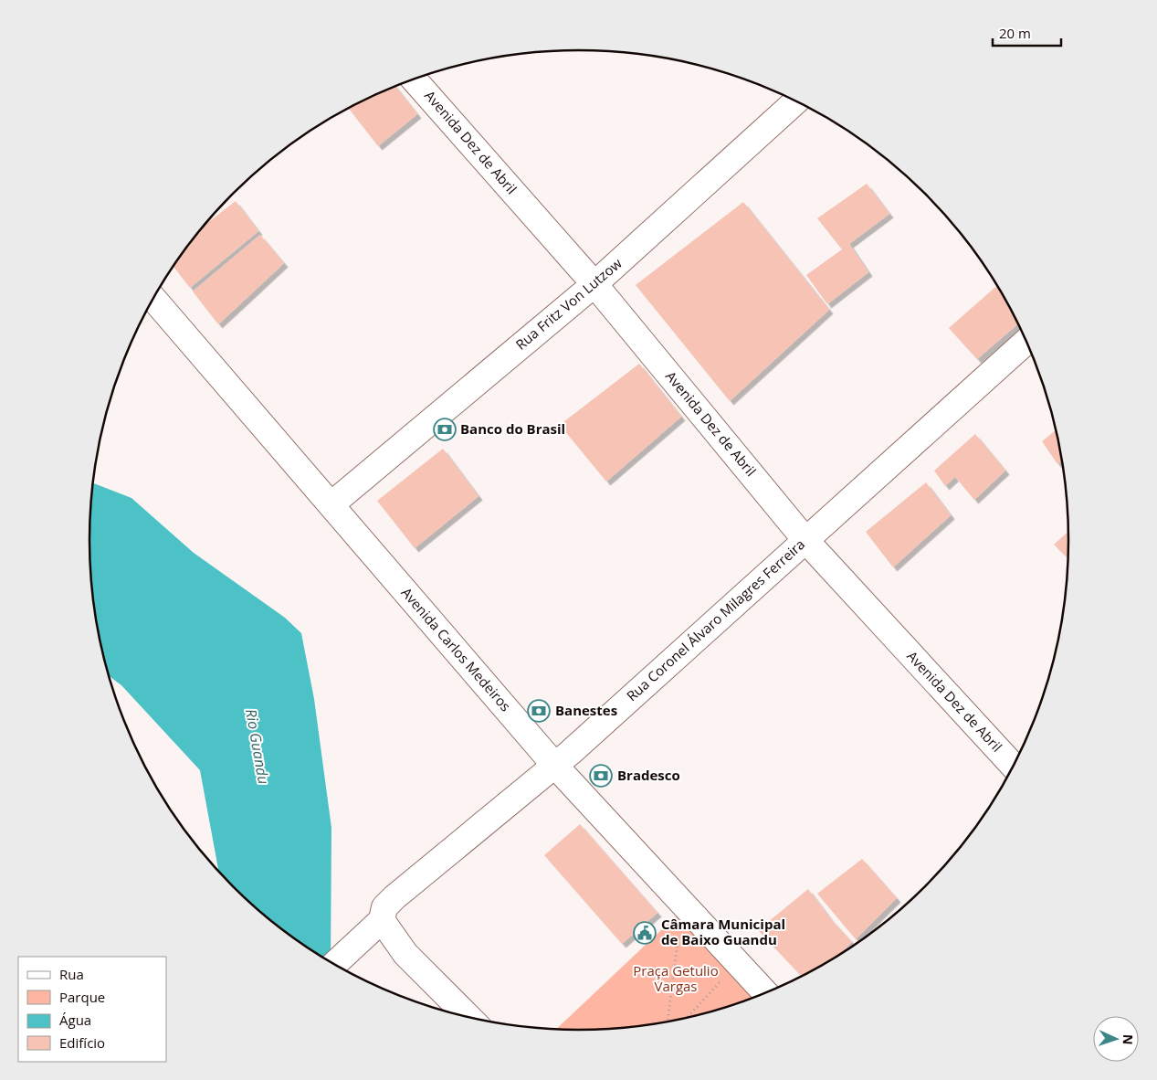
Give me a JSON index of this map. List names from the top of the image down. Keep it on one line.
{"streets":{"street":["Avenida Dez de Abril","Rua Fritz Von Lutzow","Rua Coronel Álvaro Milagres Ferreira","Avenida Carlos Medeiros"]},"crossings":[["Avenida Dez de Abril","Rua Fritz Von Lutzow"],["Avenida Dez de Abril","Rua Coronel Álvaro Milagres Ferreira"],["Rua Fritz Von Lutzow","Avenida Carlos Medeiros"],["Rua Coronel Álvaro Milagres Ferreira","Avenida Carlos Medeiros"]],"water":["Rio Guandu"],"parks":["Praça Getulio Vargas"],"places":{"bank":["Banco do Brasil","Banestes","Bradesco"],"public building":["Câmara Municipal de Baixo Guandu"]},"legend":["Rua","Parque","Água","Edifício"],"scale_bar":"20 m","north":"right"}
